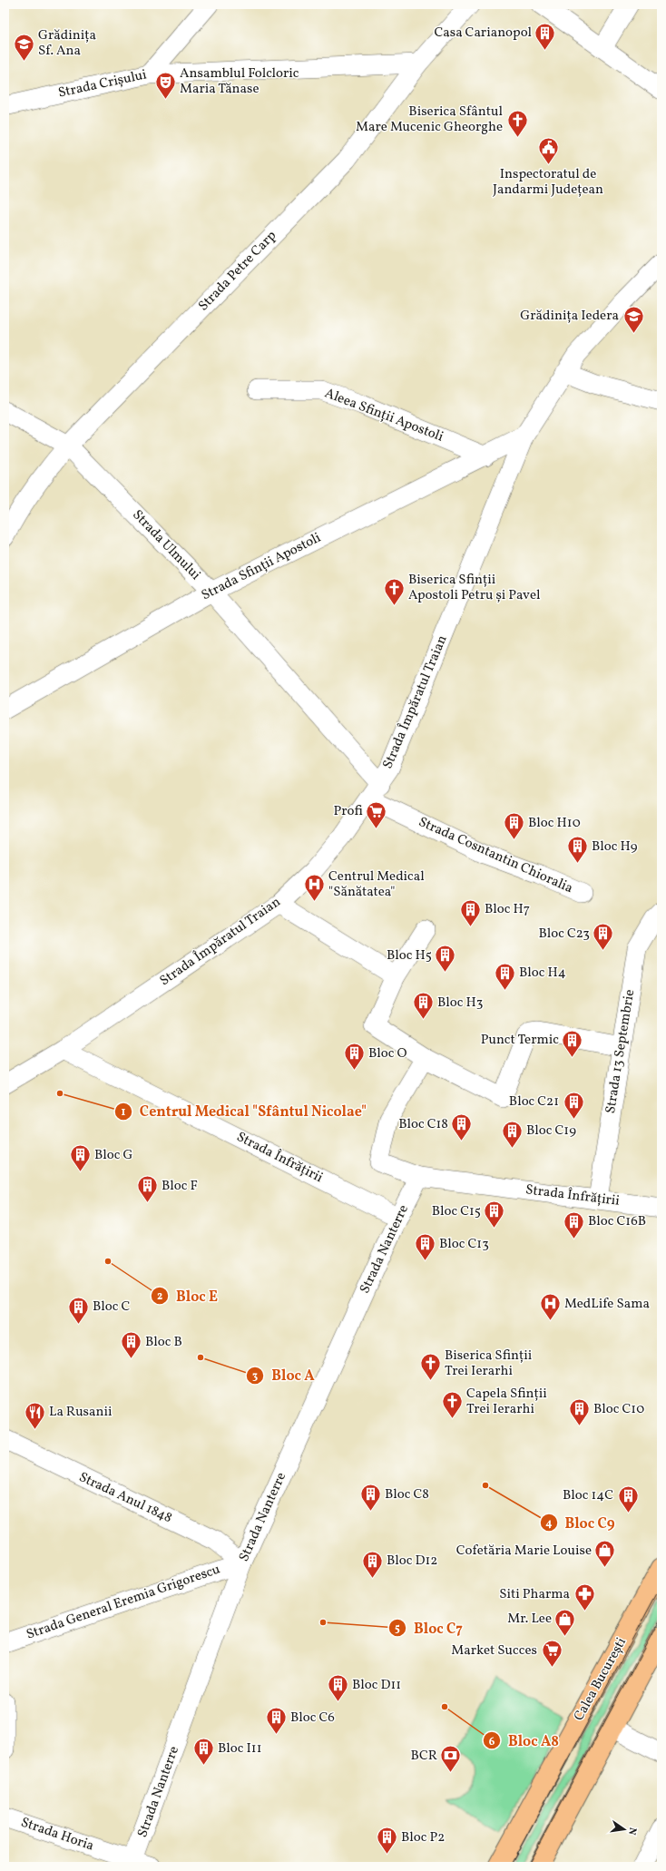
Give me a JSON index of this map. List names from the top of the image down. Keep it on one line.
{"streets":{"main road":["Calea București"],"street":["Strada Crișului","Strada Petre Carp","Aleea Sfinții Apostoli","Strada Ulmului","Strada Sfinții Apostoli","Strada Împăratul Traian","Strada Cosntantin Chioralia","Strada 13 Septembrie","Strada Înfrățirii","Strada Nanterre","Strada Anul 1848","Strada General Eremia Grigorescu","Strada Horia"]},"crossings":[["Strada Crișului","Strada Petre Carp"],["Strada Petre Carp","Strada Ulmului"],["Aleea Sfinții Apostoli","Strada Sfinții Apostoli"],["Strada Ulmului","Strada Sfinții Apostoli"],["Strada Ulmului","Strada Împăratul Traian"],["Strada Ulmului","Strada Cosntantin Chioralia"],["Strada Sfinții Apostoli","Strada Împăratul Traian"],["Strada Împăratul Traian","Strada Cosntantin Chioralia"],["Strada Împăratul Traian","Strada Înfrățirii"],["Strada 13 Septembrie","Strada Înfrățirii"],["Strada Înfrățirii","Strada Nanterre"],["Strada Nanterre","Strada Anul 1848"],["Strada Nanterre","Strada General Eremia Grigorescu"],["Strada Nanterre","Strada Horia"],["Strada Anul 1848","Strada General Eremia Grigorescu"]],"places":{"building":["Casa Carianopol","Bloc H10","Bloc H9","Bloc H7","Bloc C23","Bloc H5","Bloc H4","Bloc H3","Punct Termic","Bloc O","Bloc C21","Bloc C18","Bloc C19","Bloc G","Bloc F","Bloc C15","Bloc C16B","Bloc C13","Bloc C","Bloc B","Bloc C10","Bloc C8","Bloc 14C","Bloc D12","Bloc D11","Bloc C6","Bloc I11","Bloc P2"],"school or university":["Grădinița Sf. Ana","Grădinița Iedera"],"theatre":["Ansamblul Folcloric Maria Tănase"],"church":["Biserica Sfântul Mare Mucenic Gheorghe","Biserica Sfinții Apostoli Petru și Pavel","Biserica Sfinții Trei Ierarhi","Capela Sfinții Trei Ierarhi"],"public building":["Inspectoratul de Jandarmi Județean"],"supermarket":["Profi","Market Succes"],"hospital":["Centrul Medical \"Sănătatea\"","MedLife Sama"],"other":["Centrul Medical \"Sfântul Nicolae\"","Bloc E","Bloc A","Bloc C9","Bloc C7","Bloc A8"],"restaurant":["La Rusanii"],"shop":["Cofetăria Marie Louise","Mr. Lee"],"pharmacy":["Siti Pharma"],"bank":["BCR"]},"north":"right"}
